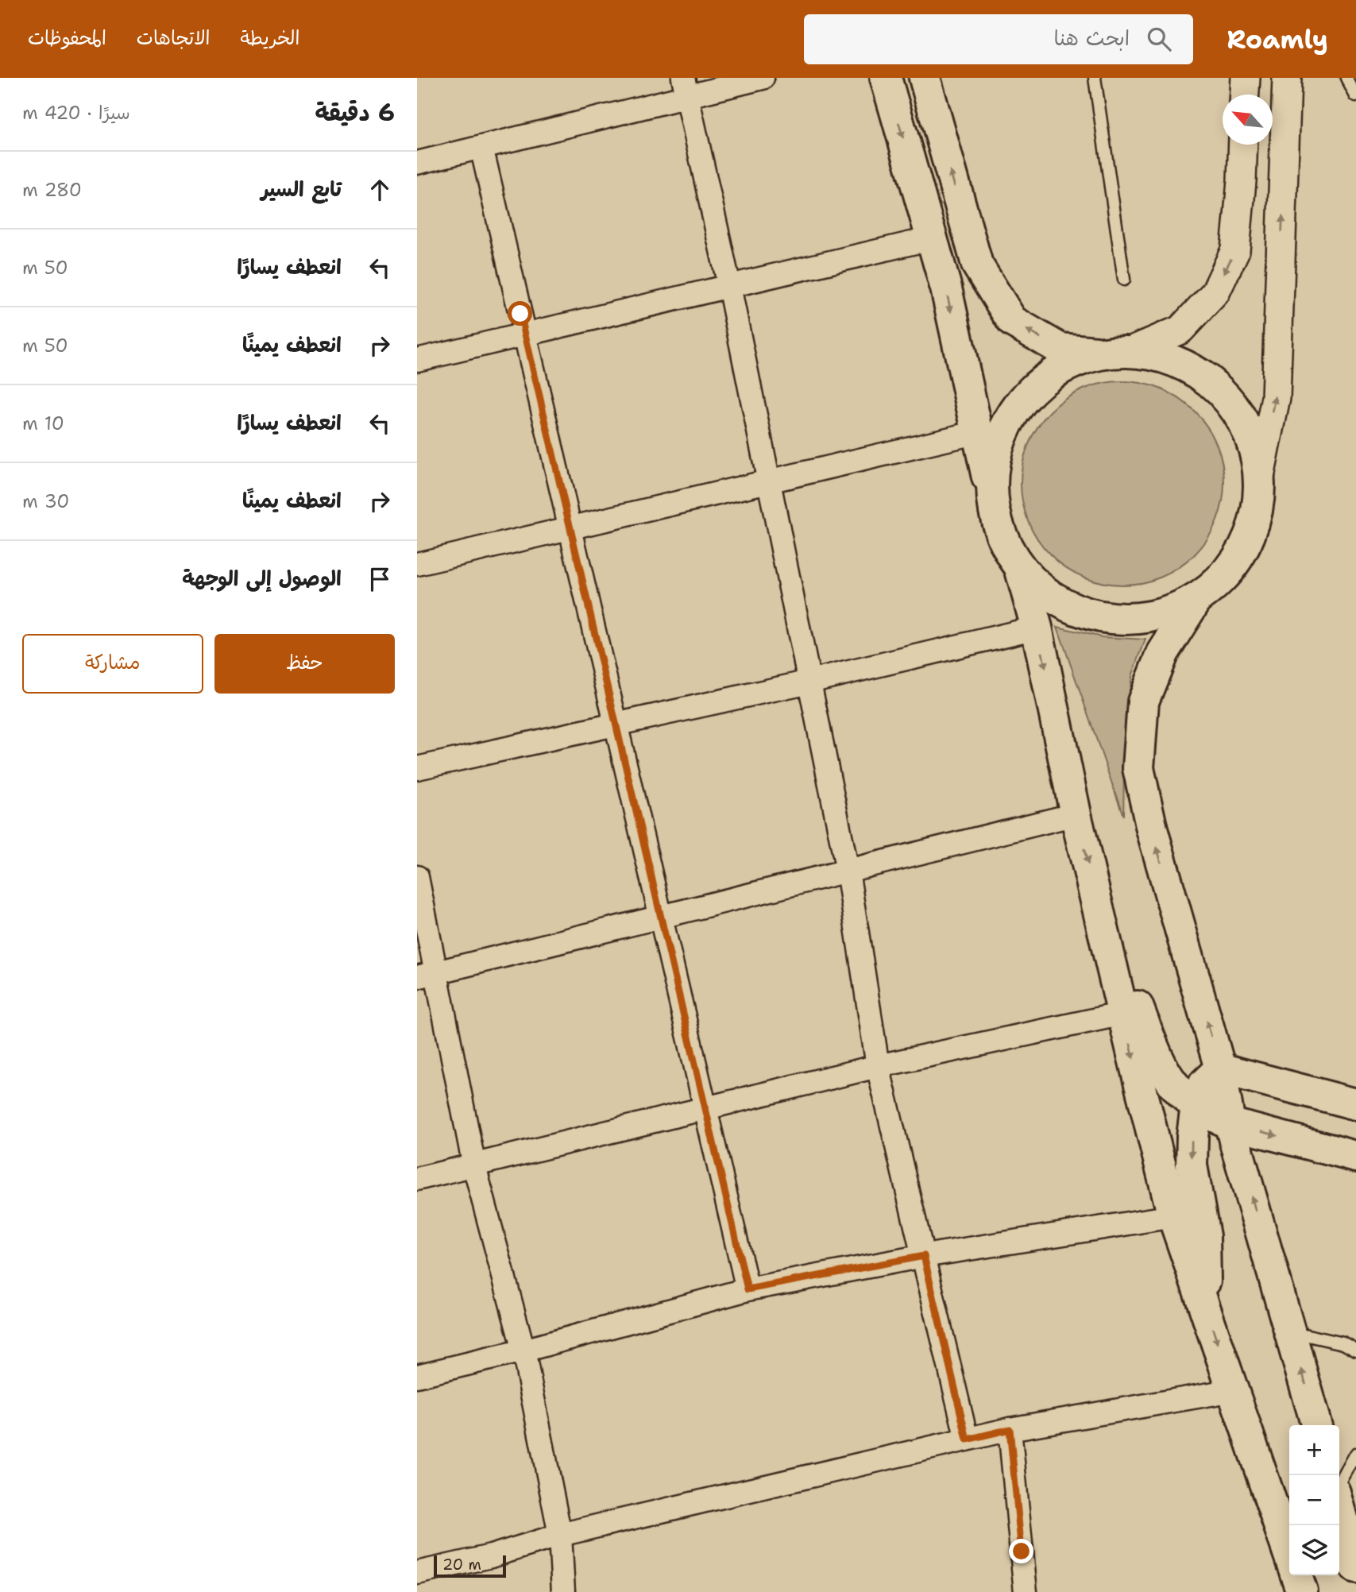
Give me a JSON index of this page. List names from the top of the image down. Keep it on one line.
{"scale_bar":"20 m","north":"top left","page":{"header":"Roamly","search":"ابحث هنا","nav":["الخريطة","الاتجاهات","المحفوظات"],"heading":["6 دقيقة","سيرًا · 420 m"],"list":[["تابع السير","280 m"],["انعطف يسارًا","50 m"],["انعطف يمينًا","50 m"],["انعطف يسارًا","10 m"],["انعطف يمينًا","30 m"],"الوصول إلى الوجهة"],"buttons":["حفظ","مشاركة"],"map_buttons":["+","−"],"scale":"20 m"}}
